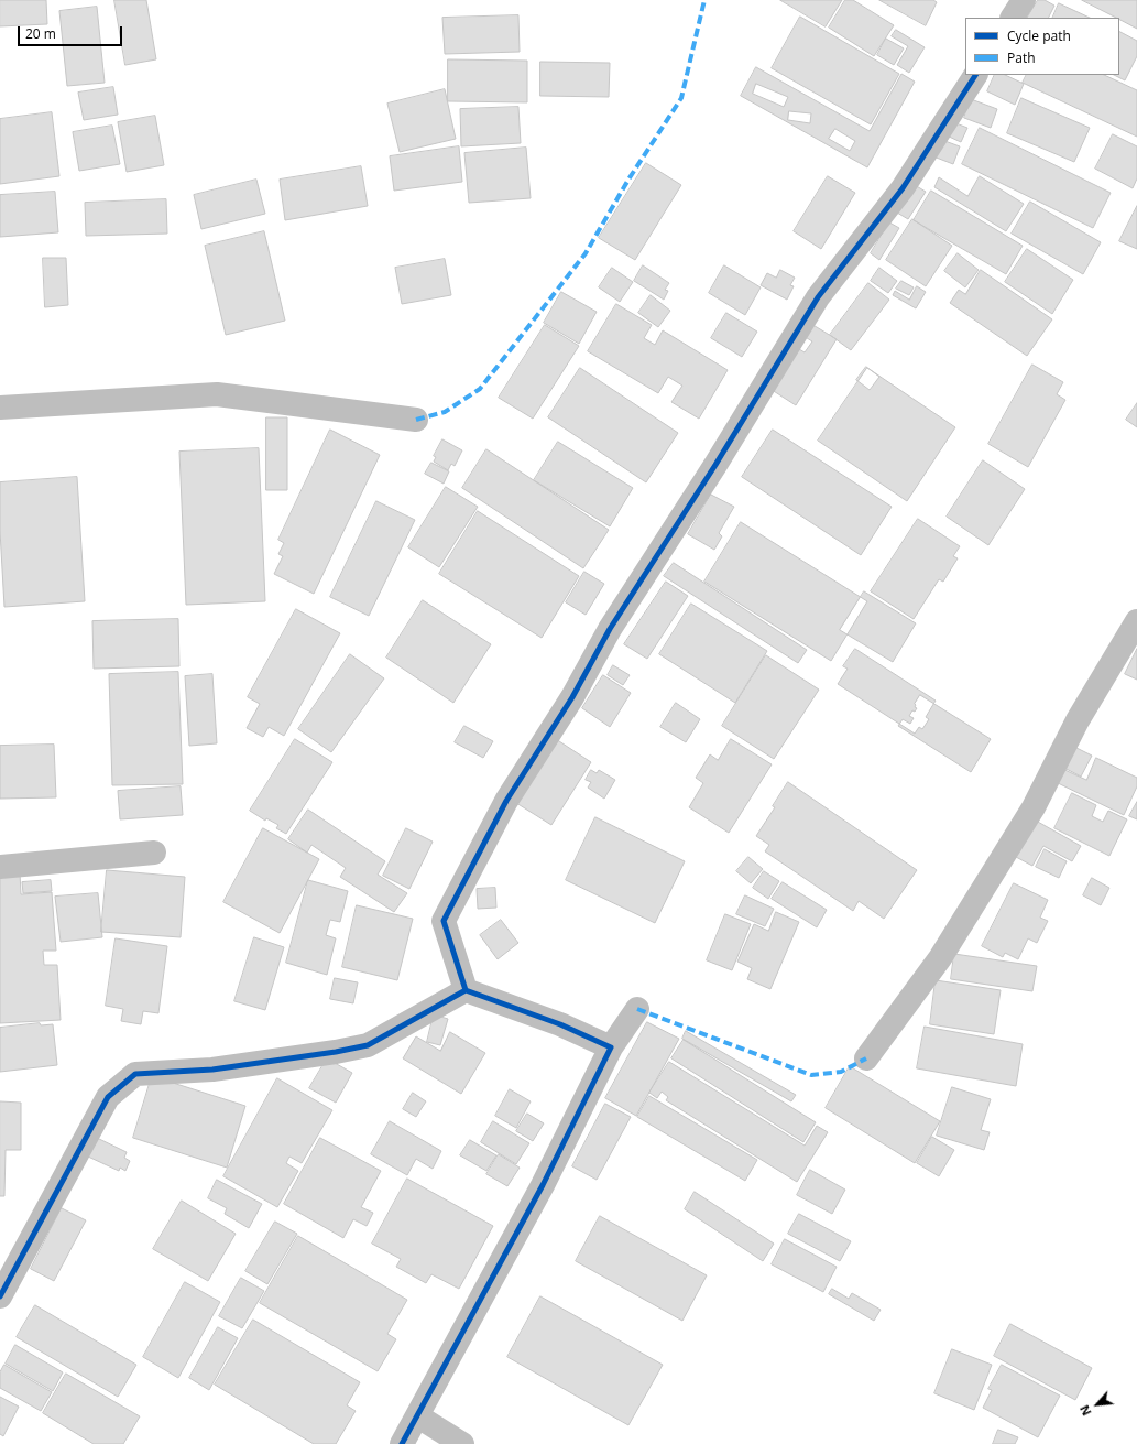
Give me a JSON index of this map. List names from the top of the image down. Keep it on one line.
{"legend":["Cycle path","Path"],"scale_bar":"20 m","north":"bottom left"}
